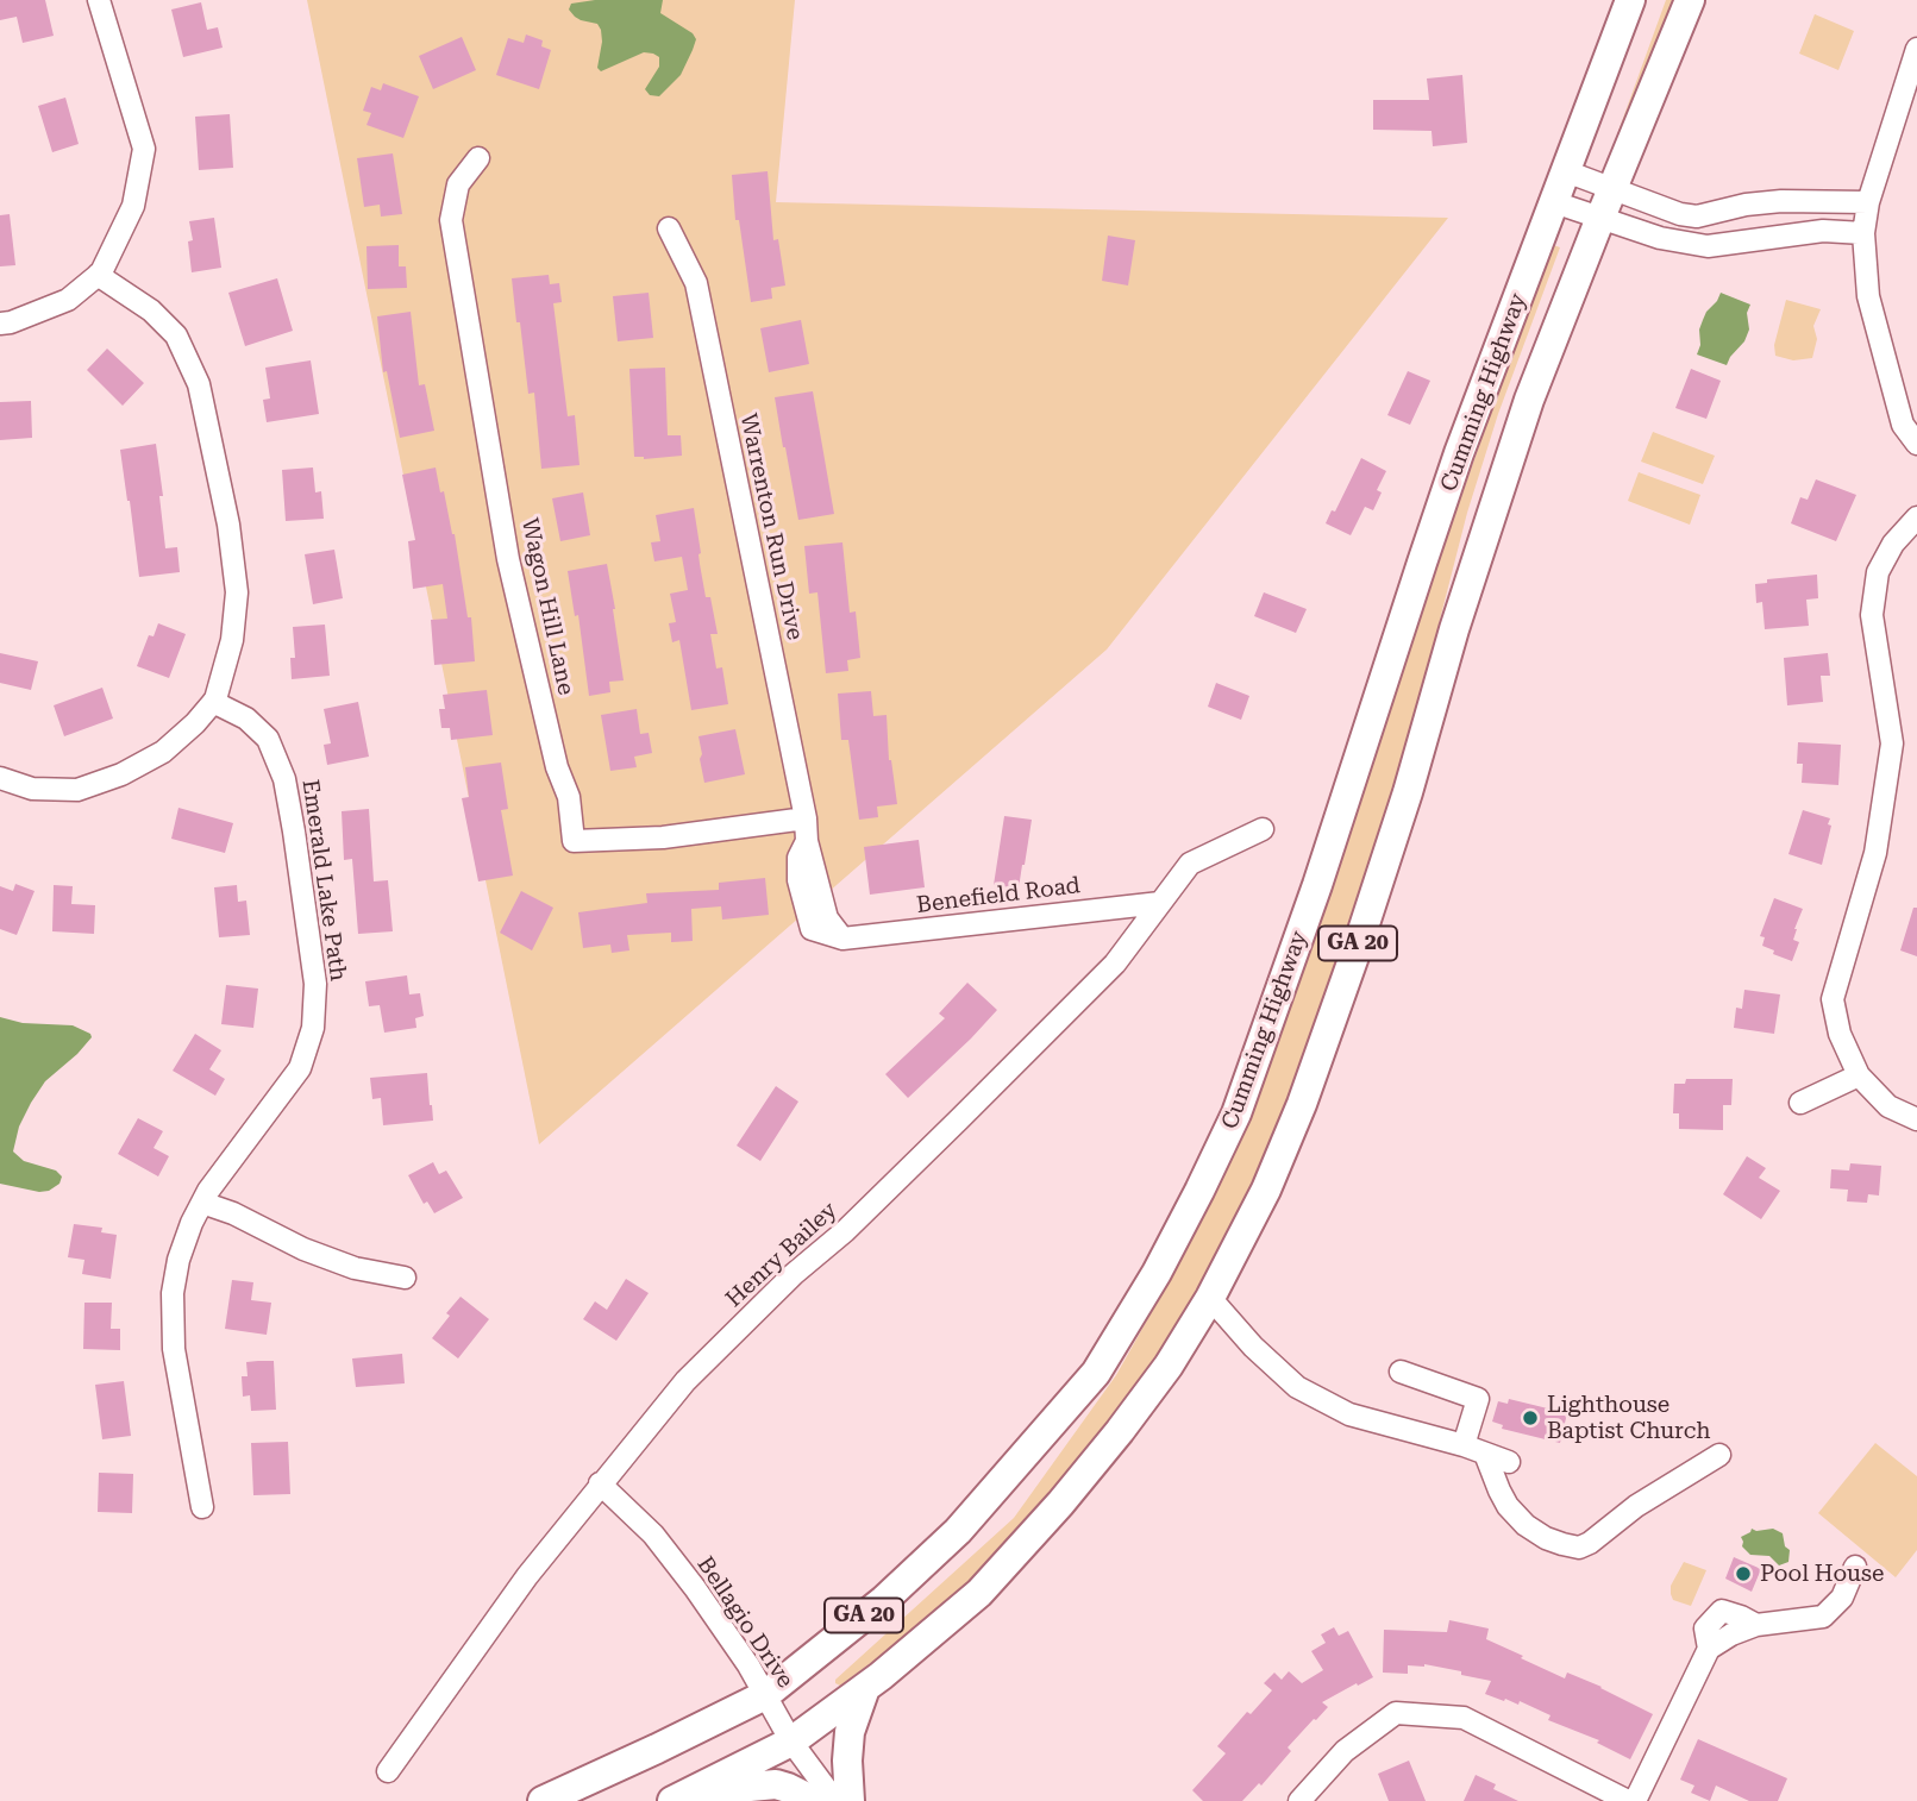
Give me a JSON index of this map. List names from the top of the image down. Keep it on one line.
{"streets":{"highway":["Cumming Highway","GA 20"],"street":["Warrenton Run Drive","Wagon Hill Lane","Emerald Lake Path","Benefield Road","Henry Bailey","Bellagio Drive"]},"crossings":[["Cumming Highway","Bellagio Drive"],["Warrenton Run Drive","Wagon Hill Lane"],["Warrenton Run Drive","Benefield Road"],["Benefield Road","Henry Bailey"],["Henry Bailey","Bellagio Drive"]],"places":["Lighthouse Baptist Church","Pool House"]}
